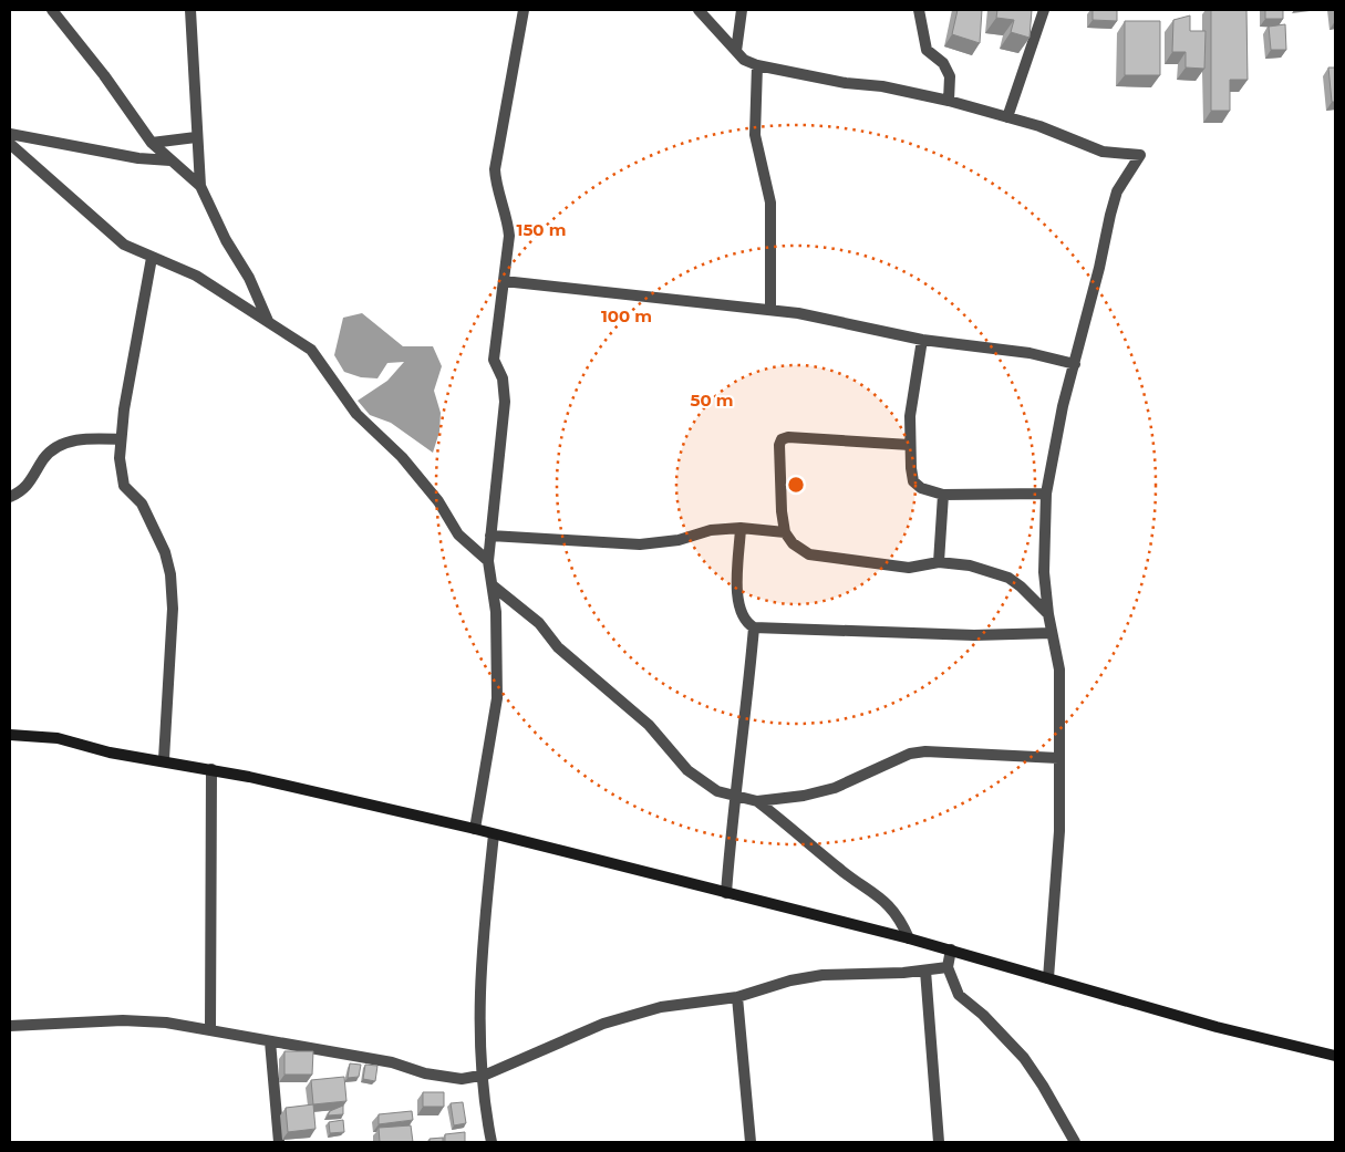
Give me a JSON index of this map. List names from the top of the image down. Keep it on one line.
{"rings":["150 m","100 m","50 m"]}
